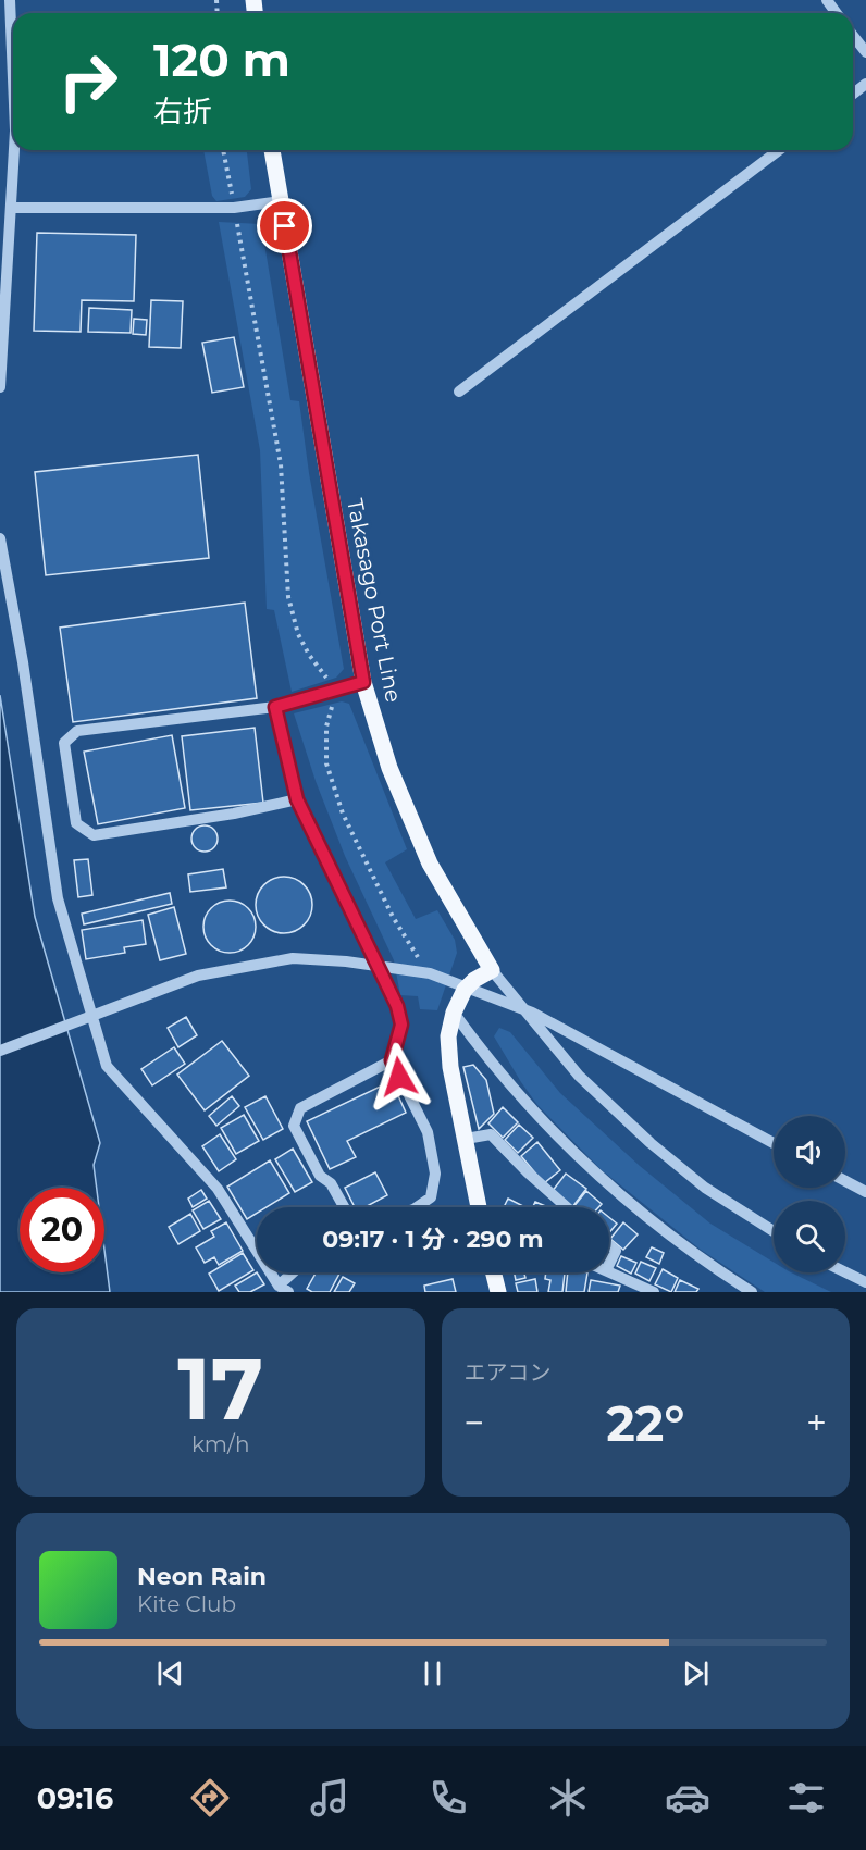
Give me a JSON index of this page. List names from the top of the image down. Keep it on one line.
{"streets":{"main road":["Takasago Port Line"]},"page":{"turn":["120 m","右折"],"limit":"20","trip":"09:17 · 1 分 · 290 m","tile":[["17","km/h"],"エアコン"],"heat":["−","22°","+"],"song":["Neon Rain","Kite Club"],"tabs":"09:16"}}
